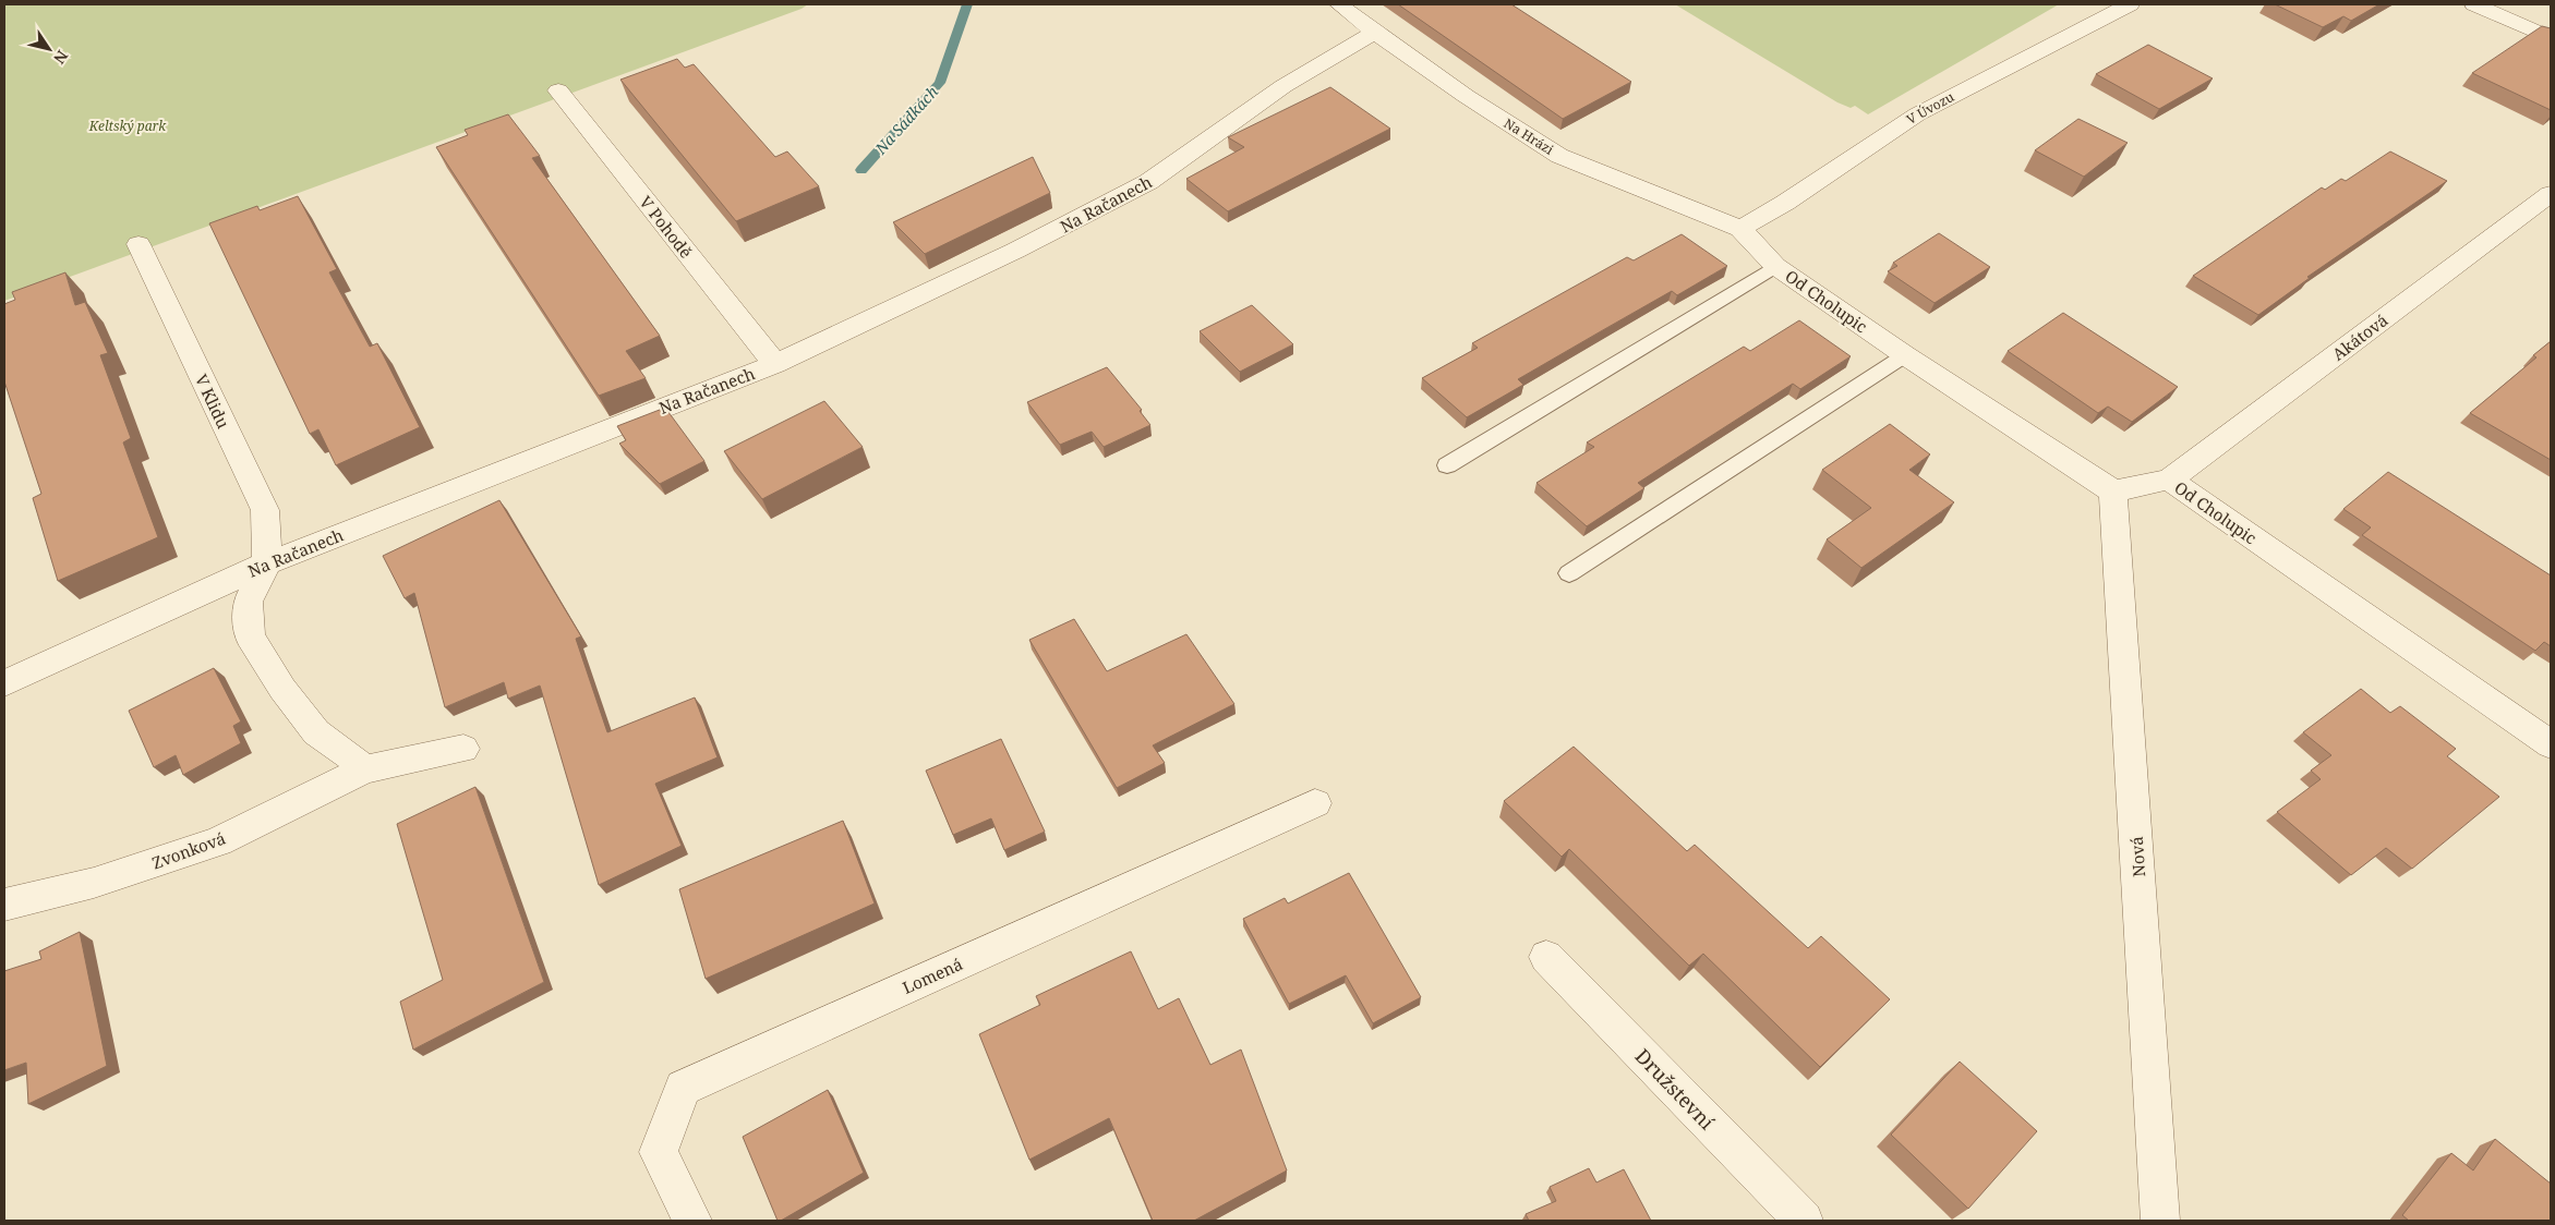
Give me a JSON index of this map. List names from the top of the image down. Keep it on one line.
{"streets":{"street":["V Úvozu","Na Hrázi","Na Račanech","V Pohodě","Od Cholupic","Akátová","V Klidu","Zvonková","Nová","Lomená","Družstevní"]},"crossings":[["V Úvozu","Na Hrázi"],["V Úvozu","Od Cholupic"],["Na Hrázi","Na Račanech"],["Na Hrázi","Od Cholupic"],["Na Račanech","V Pohodě"],["Na Račanech","V Klidu"],["Od Cholupic","Akátová"],["Od Cholupic","Nová"]],"water":["Na Sádkách"],"parks":["Keltský park"],"north":"bottom right"}
